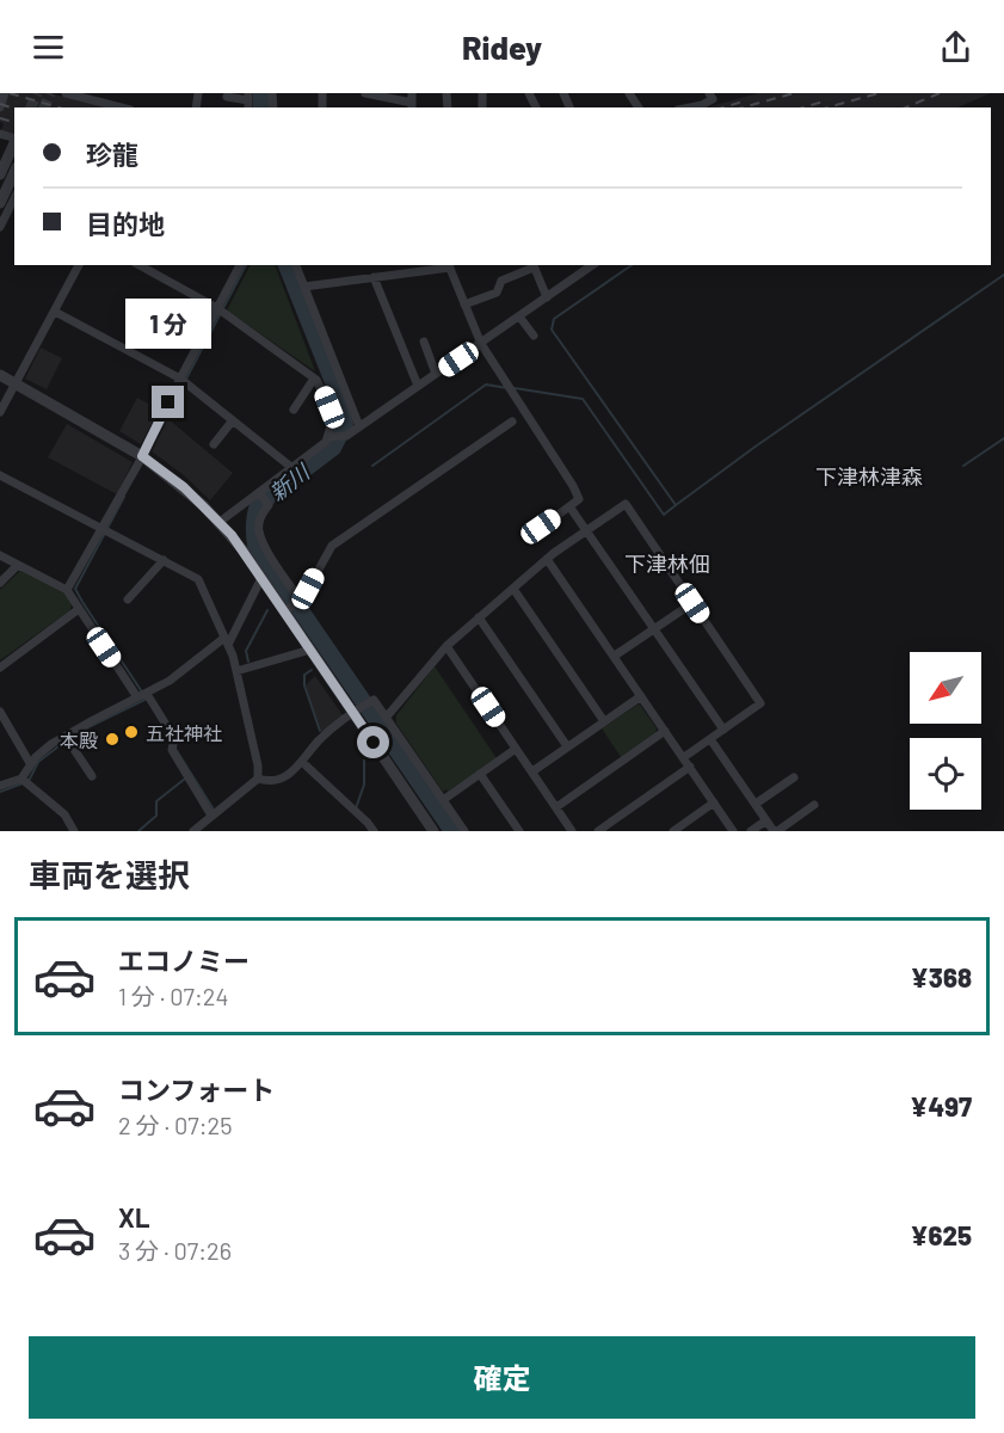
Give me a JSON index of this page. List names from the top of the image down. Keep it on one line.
{"districts":["下津林津森","下津林佃"],"water":["新川"],"places":["五社神社","本殿"],"north":"bottom left","page":{"header":"Ridey","banner":["珍龍","目的地"],"bubble":"1 分","heading":"車両を選択","list":[{"name":"エコノミー","note":"1 分 · 07:24","value":"¥368"},{"name":"コンフォート","note":"2 分 · 07:25","value":"¥497"},{"name":"XL","note":"3 分 · 07:26","value":"¥625"}],"buttons":"確定"}}
